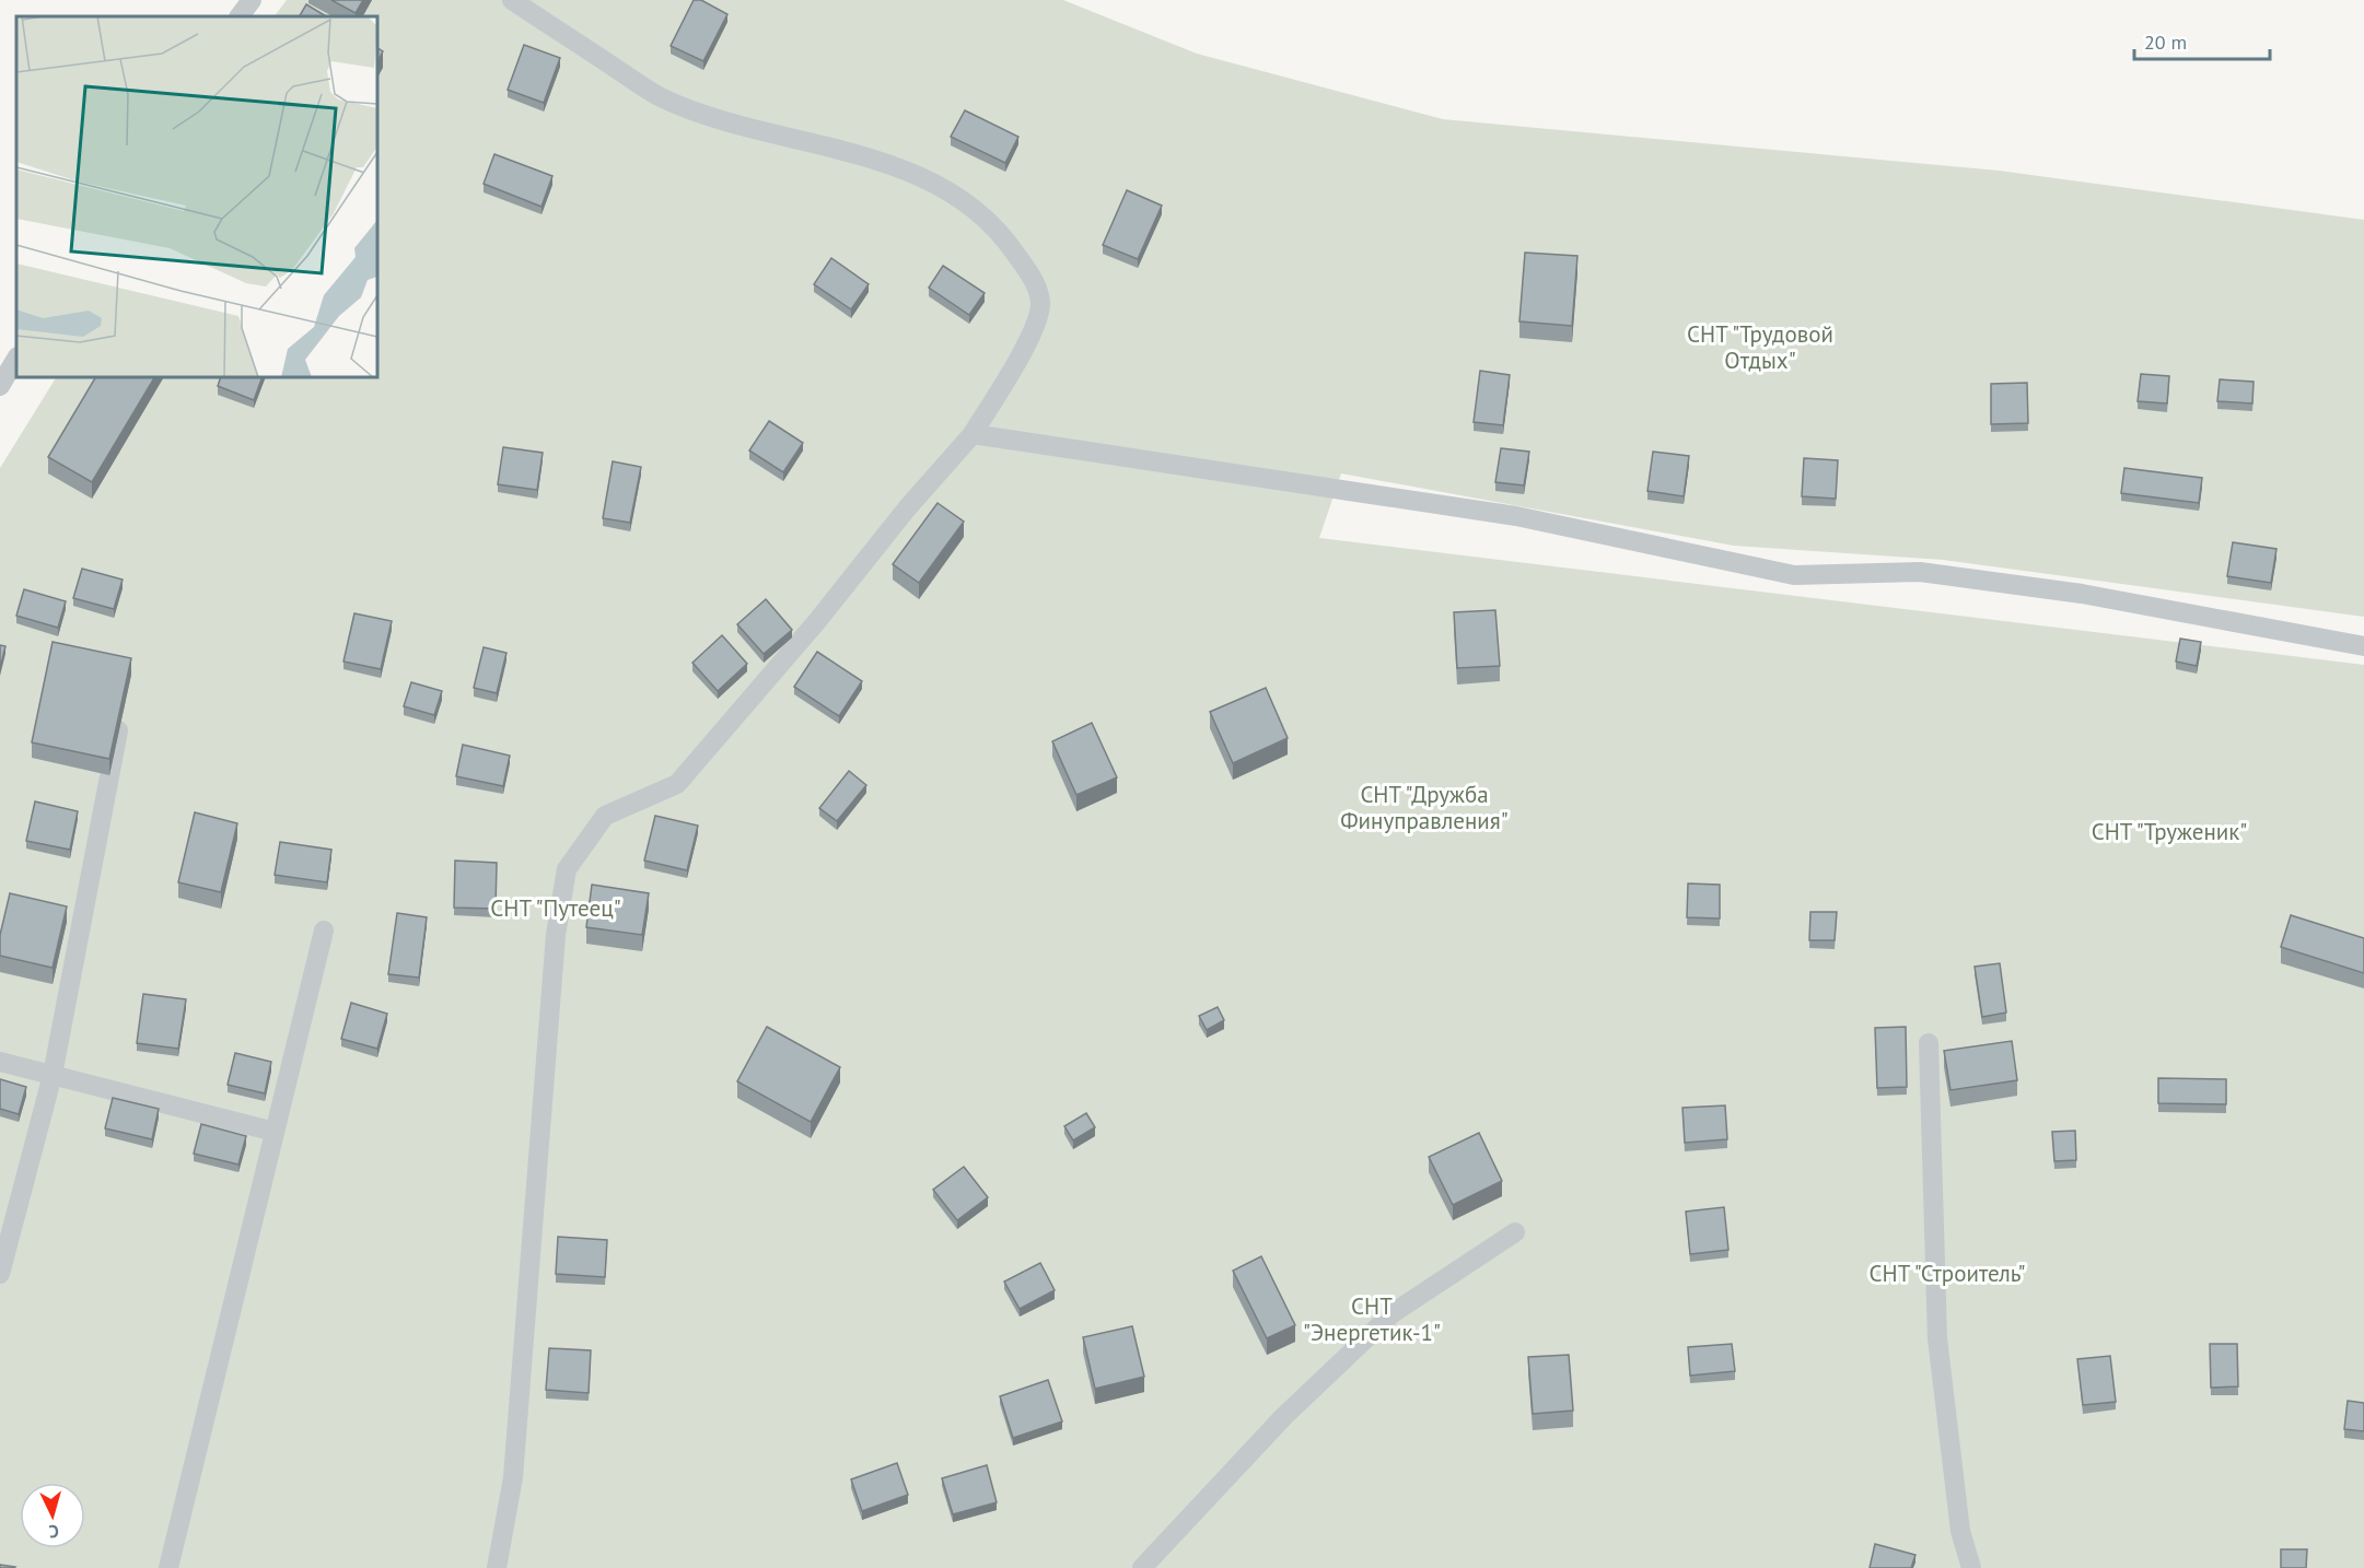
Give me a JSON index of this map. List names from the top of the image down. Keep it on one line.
{"parks":["СНТ \"Трудовой Отдых\"","СНТ \"Дружба Финуправления\"","СНТ \"Труженик\"","СНТ \"Путеец\"","СНТ \"Строитель\"","СНТ \"Энергетик-1\""],"scale_bar":"20 m","north":"bottom"}
